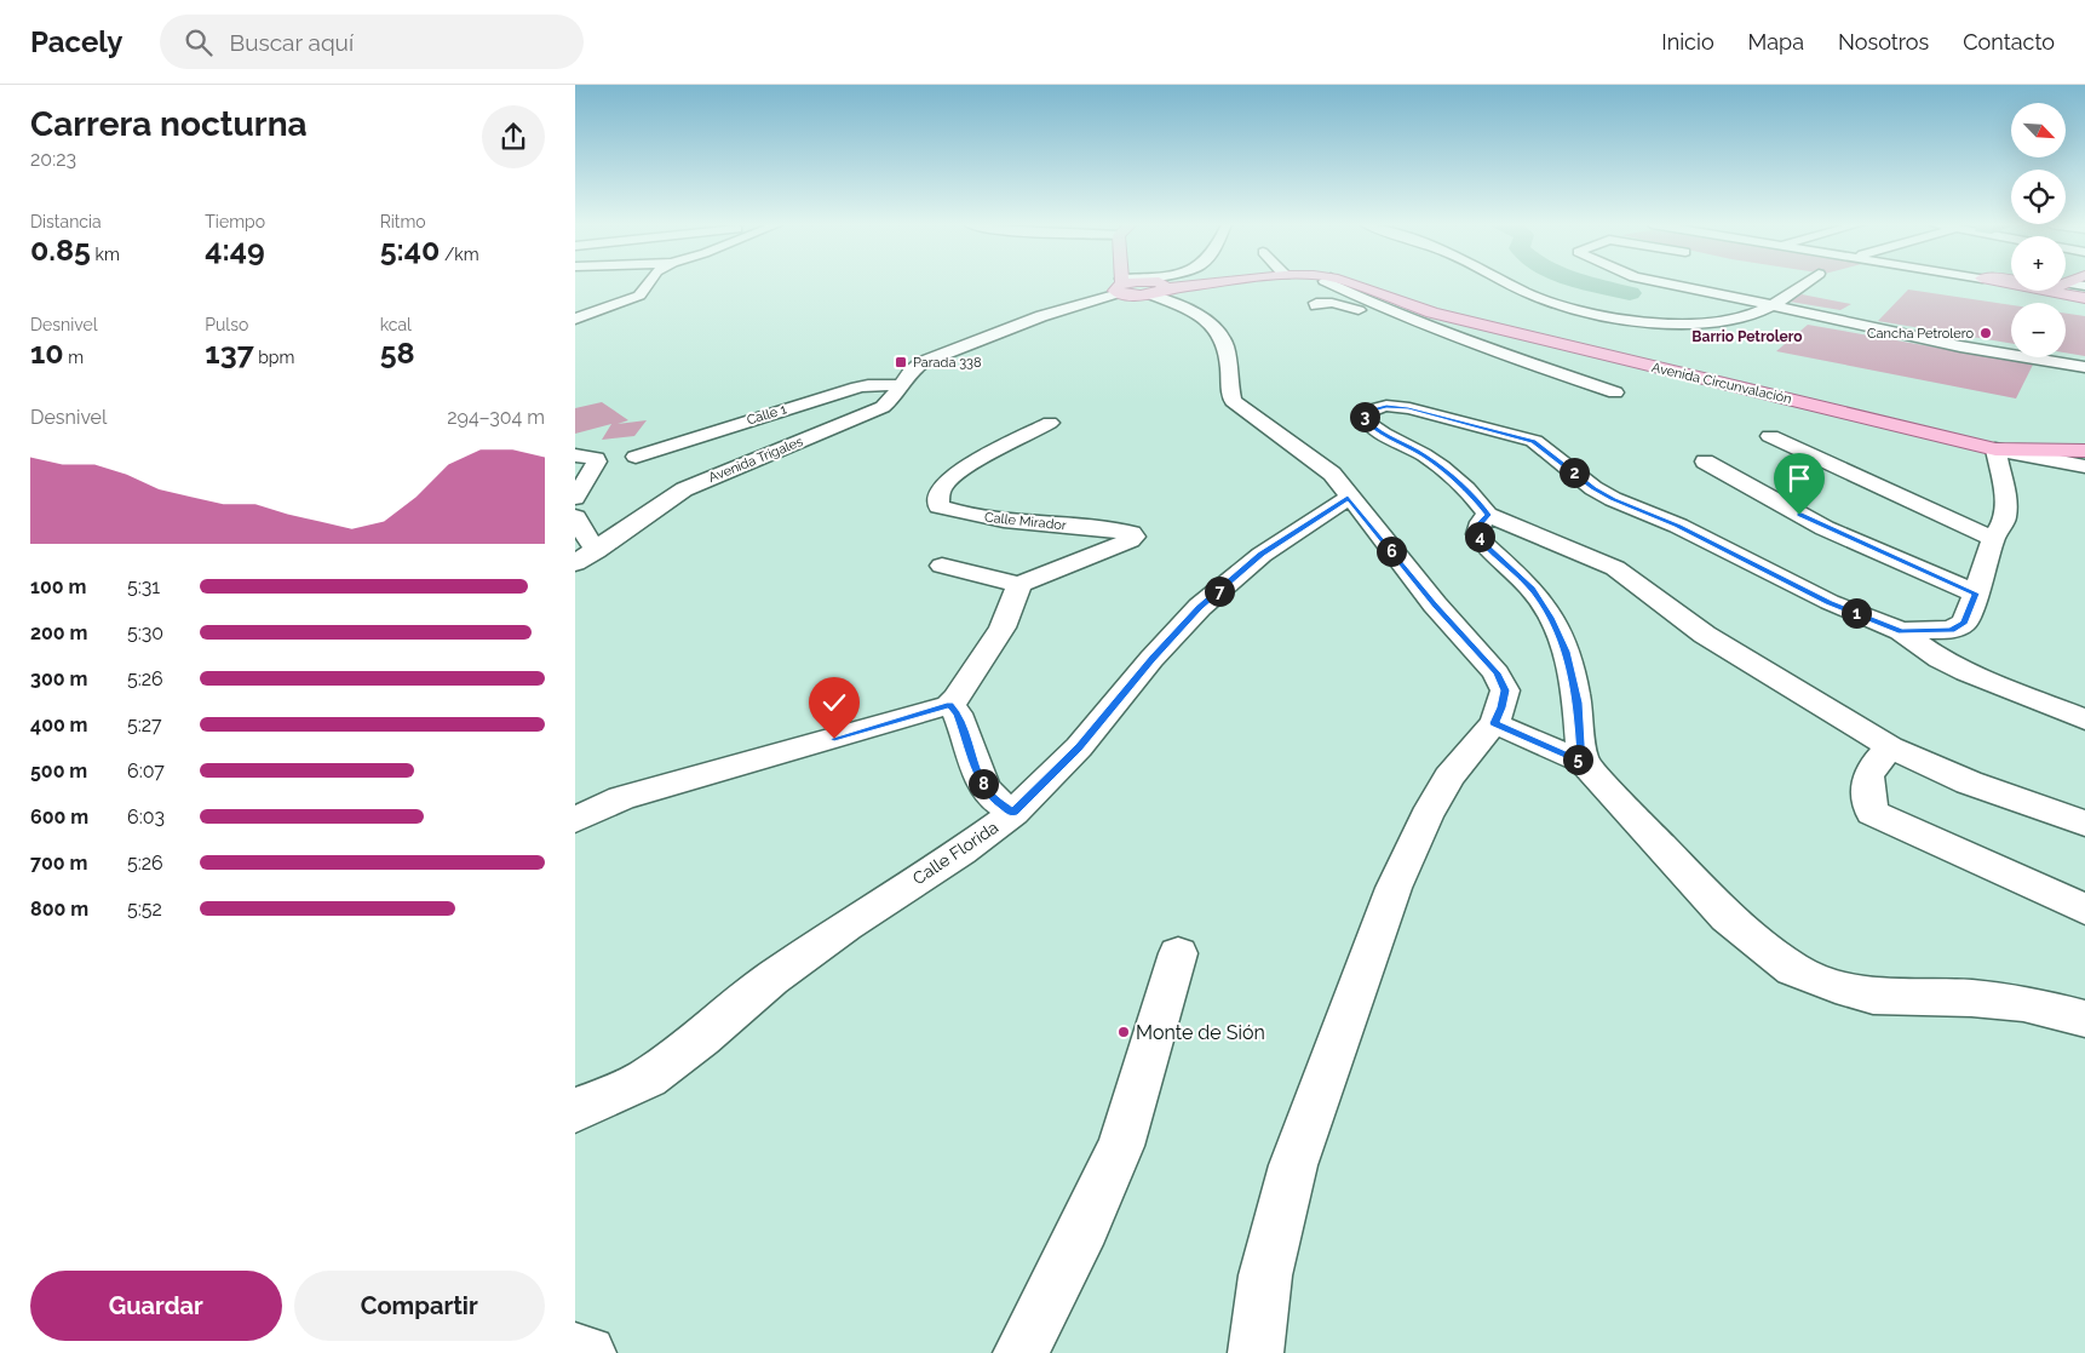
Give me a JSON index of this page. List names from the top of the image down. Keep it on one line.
{"streets":{"main road":["Avenida Circunvalación"],"street":["Calle 1","Avenida Trigales","Calle Mirador","Calle Florida"]},"crossings":[["Avenida Circunvalación","Avenida Trigales"],["Calle 1","Avenida Trigales"]],"districts":["Barrio Petrolero"],"places":{"other":["Cancha Petrolero","Monte de Sión"],"transit":["Parada 338"]},"north":"bottom right","page":{"header":"Pacely","search":"Buscar aquí","nav":["Inicio","Mapa","Nosotros","Contacto"],"heading":["Carrera nocturna","20:23"],"map_buttons":["+","−"],"stats":[["Distancia","0.85 km"],["Tiempo","4:49"],["Ritmo","5:40 /km"],["Desnivel","10 m"],["Pulso","137 bpm"],["kcal","58"]],"chart":["Desnivel","294–304 m"],"pins":["3","2","4","6","7","1","5","8"],"list":[{"name":"100 m","note":"5:31"},{"name":"200 m","note":"5:30"},{"name":"300 m","note":"5:26"},{"name":"400 m","note":"5:27"},{"name":"500 m","note":"6:07"},{"name":"600 m","note":"6:03"},{"name":"700 m","note":"5:26"},{"name":"800 m","note":"5:52"}],"buttons":["Guardar","Compartir"]}}
